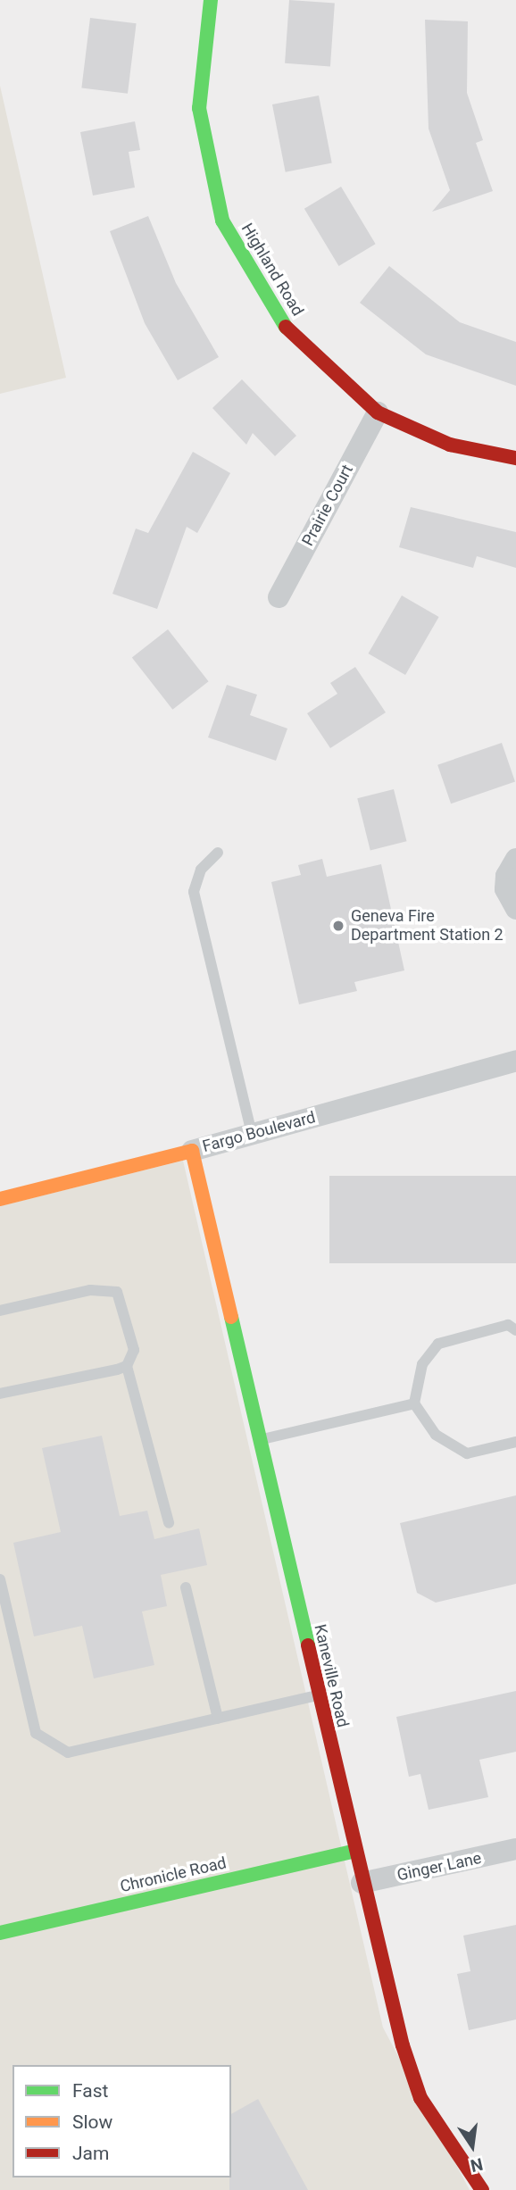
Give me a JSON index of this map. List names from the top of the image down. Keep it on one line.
{"streets":{"main road":["Highland Road","Fargo Boulevard","Kaneville Road","Chronicle Road"],"street":["Prairie Court","Ginger Lane"]},"crossings":[["Highland Road","Prairie Court"],["Fargo Boulevard","Kaneville Road"],["Kaneville Road","Ginger Lane"],["Kaneville Road","Chronicle Road"]],"places":["Geneva Fire Department Station 2"],"legend":["Fast","Slow","Jam"],"north":"bottom"}
